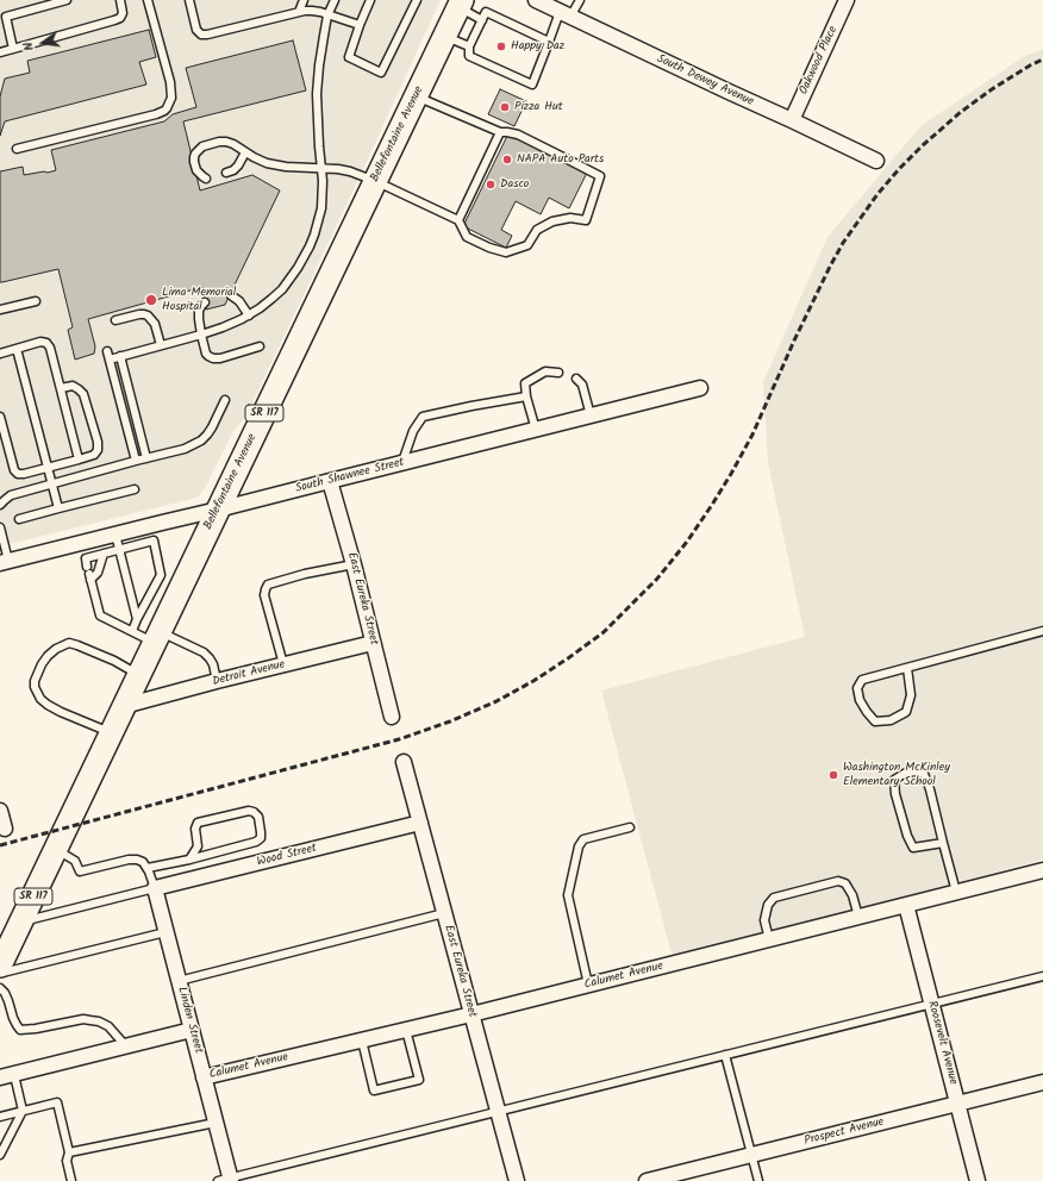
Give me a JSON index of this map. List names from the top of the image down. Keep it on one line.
{"streets":{"main road":["Bellefontaine Avenue","SR 117"],"street":["Oakwood Place","South Dewey Avenue","South Shawnee Street","East Eureka Street","Detroit Avenue","Wood Street","Calumet Avenue","Linden Street","Roosevelt Avenue","Prospect Avenue"]},"crossings":[["Oakwood Place","South Dewey Avenue"],["Bellefontaine Avenue","South Shawnee Street"],["Bellefontaine Avenue","Detroit Avenue"],["South Shawnee Street","East Eureka Street"],["East Eureka Street","Detroit Avenue"],["East Eureka Street","Wood Street"],["East Eureka Street","Calumet Avenue"],["Wood Street","Linden Street"],["Calumet Avenue","Linden Street"],["Calumet Avenue","Roosevelt Avenue"],["Roosevelt Avenue","Prospect Avenue"]],"places":["Happy Daz","Pizza Hut","NAPA Auto Parts","Dasco","Lima Memorial Hospital","Washington McKinley Elementary School"],"north":"left"}
